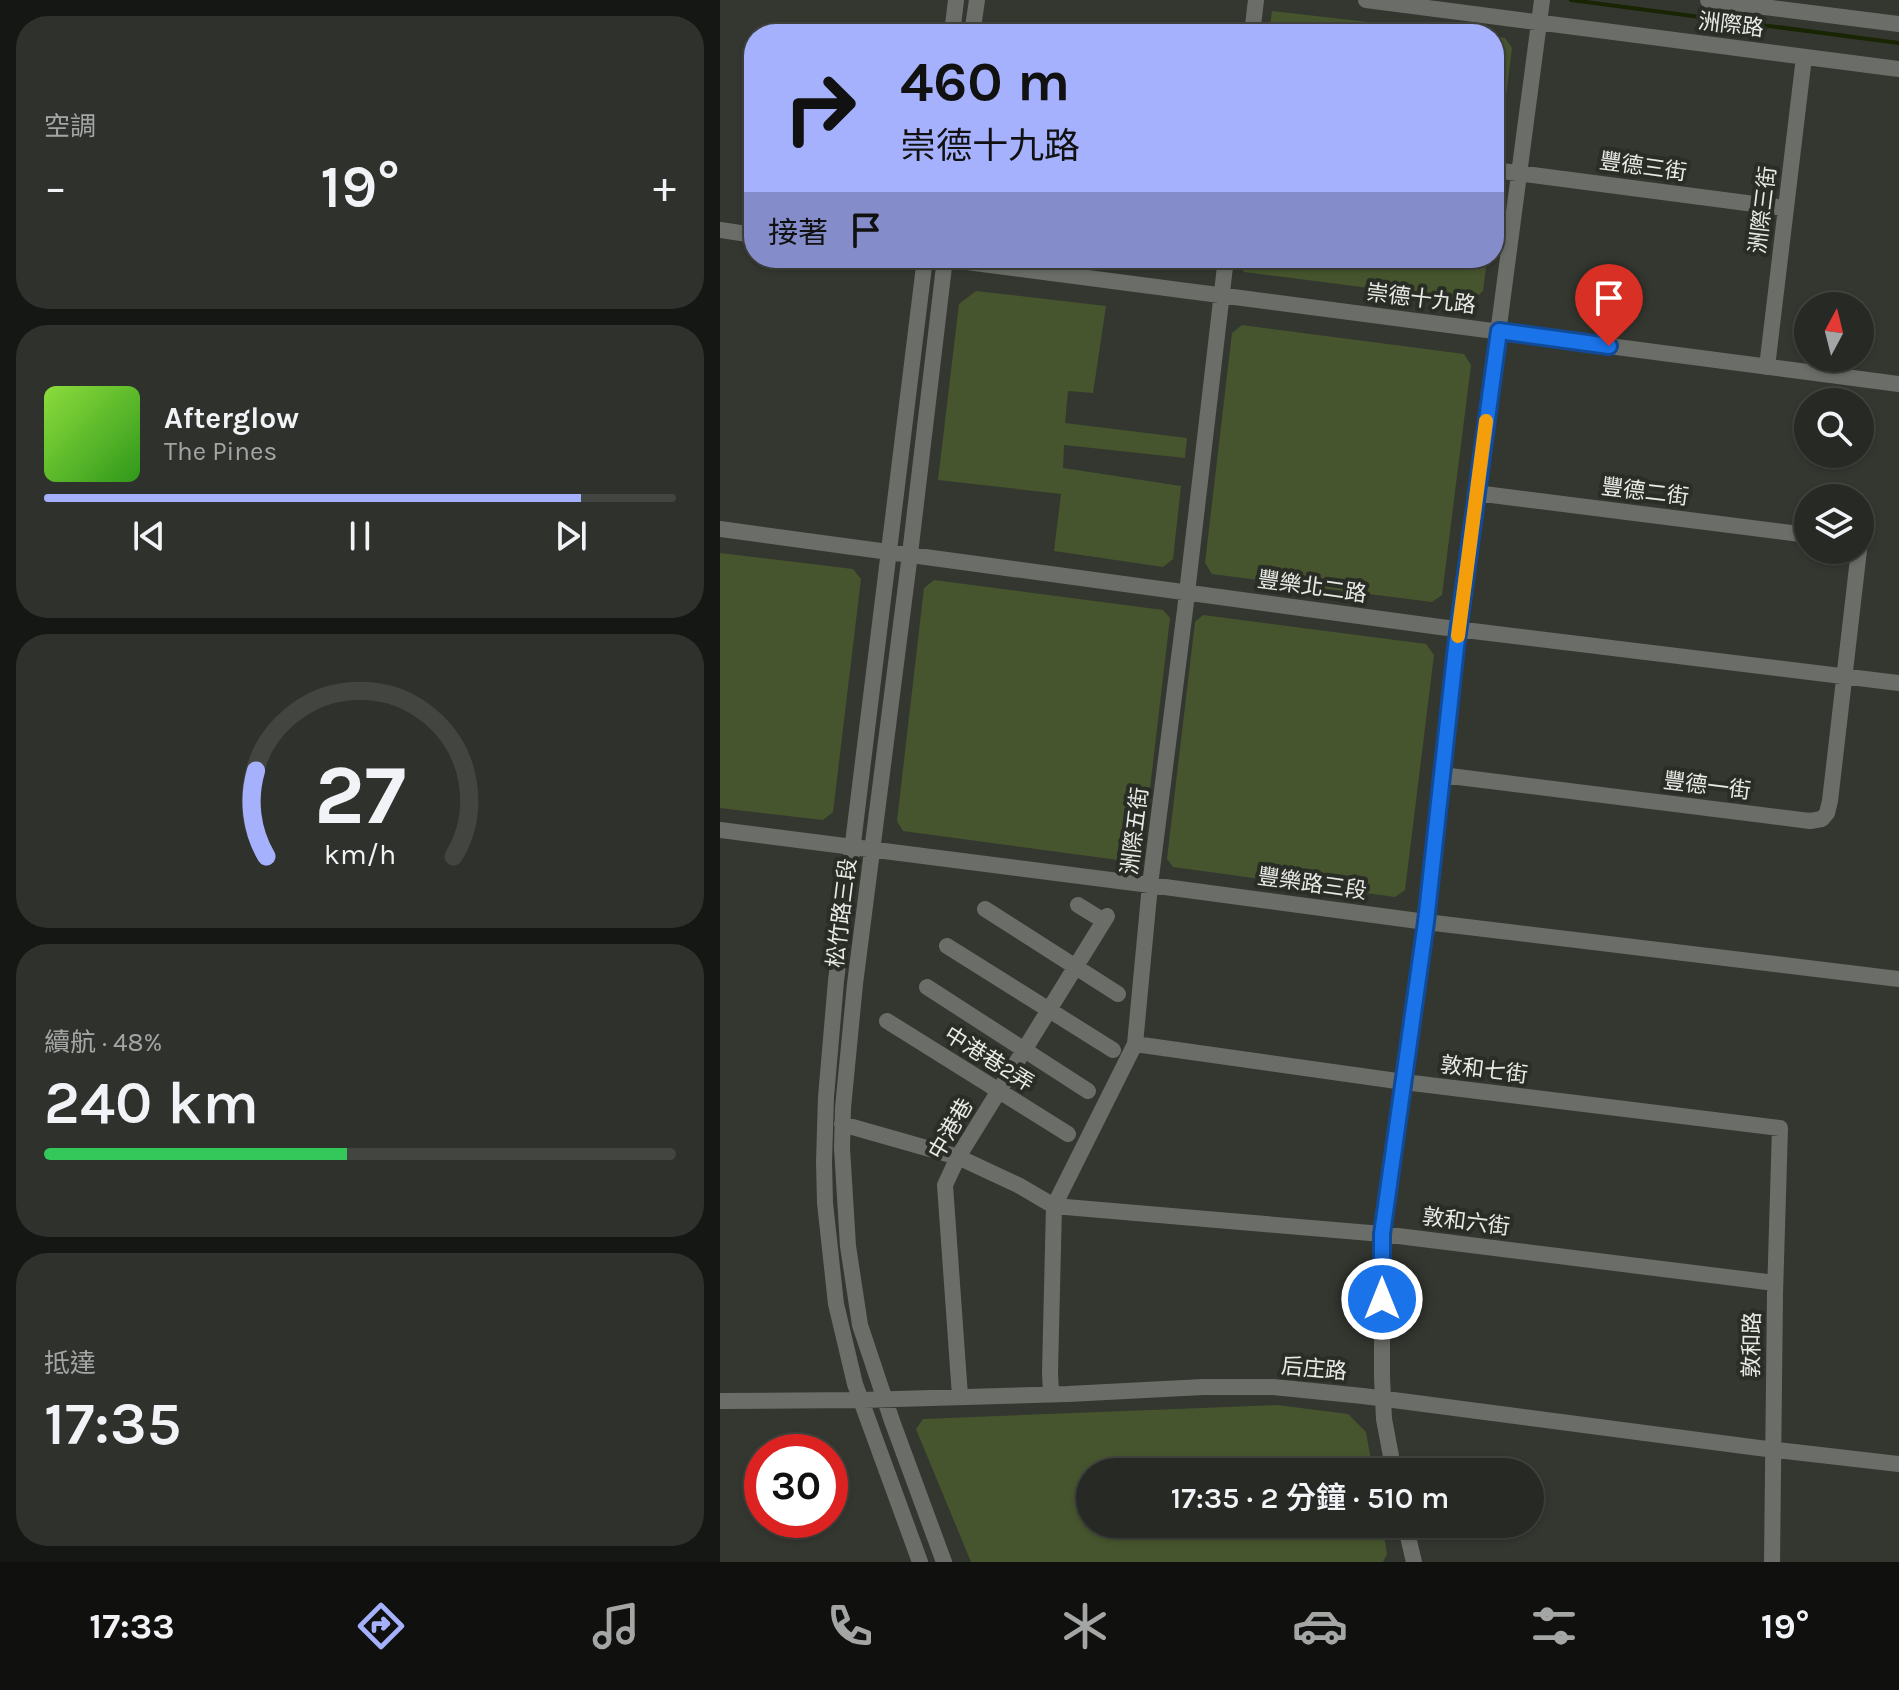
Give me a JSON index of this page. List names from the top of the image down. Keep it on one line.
{"streets":{"street":["洲際路","豐德三街","洲際三街","崇德十九路","豐德二街","豐樂北二路","豐德一街","洲際五街","豐樂路三段","松竹路三段","中港巷2弄","敦和七街","中港巷","敦和六街","敦和路","后庄路"]},"crossings":[["洲際路","洲際三街"],["豐德三街","洲際三街"],["洲際三街","崇德十九路"],["崇德十九路","洲際五街"],["豐樂北二路","豐德一街"],["豐樂北二路","洲際五街"],["豐樂北二路","松竹路三段"],["洲際五街","豐樂路三段"],["洲際五街","敦和七街"],["洲際五街","敦和六街"],["洲際五街","后庄路"],["豐樂路三段","松竹路三段"],["松竹路三段","后庄路"],["中港巷2弄","中港巷"],["敦和七街","敦和路"],["中港巷","后庄路"],["敦和六街","敦和路"],["敦和路","后庄路"]],"north":"top","page":{"tile":["空調",["續航 · 48%","240 km"],["抵達","17:35"]],"turn":["460 m","崇德十九路"],"heat":["−","19°","+"],"then":"接著","song":["Afterglow","The Pines"],"limit":"30","trip":"17:35 · 2 分鐘 · 510 m","tabs":["17:33","19°"],"gauge":["27","km/h"]}}
